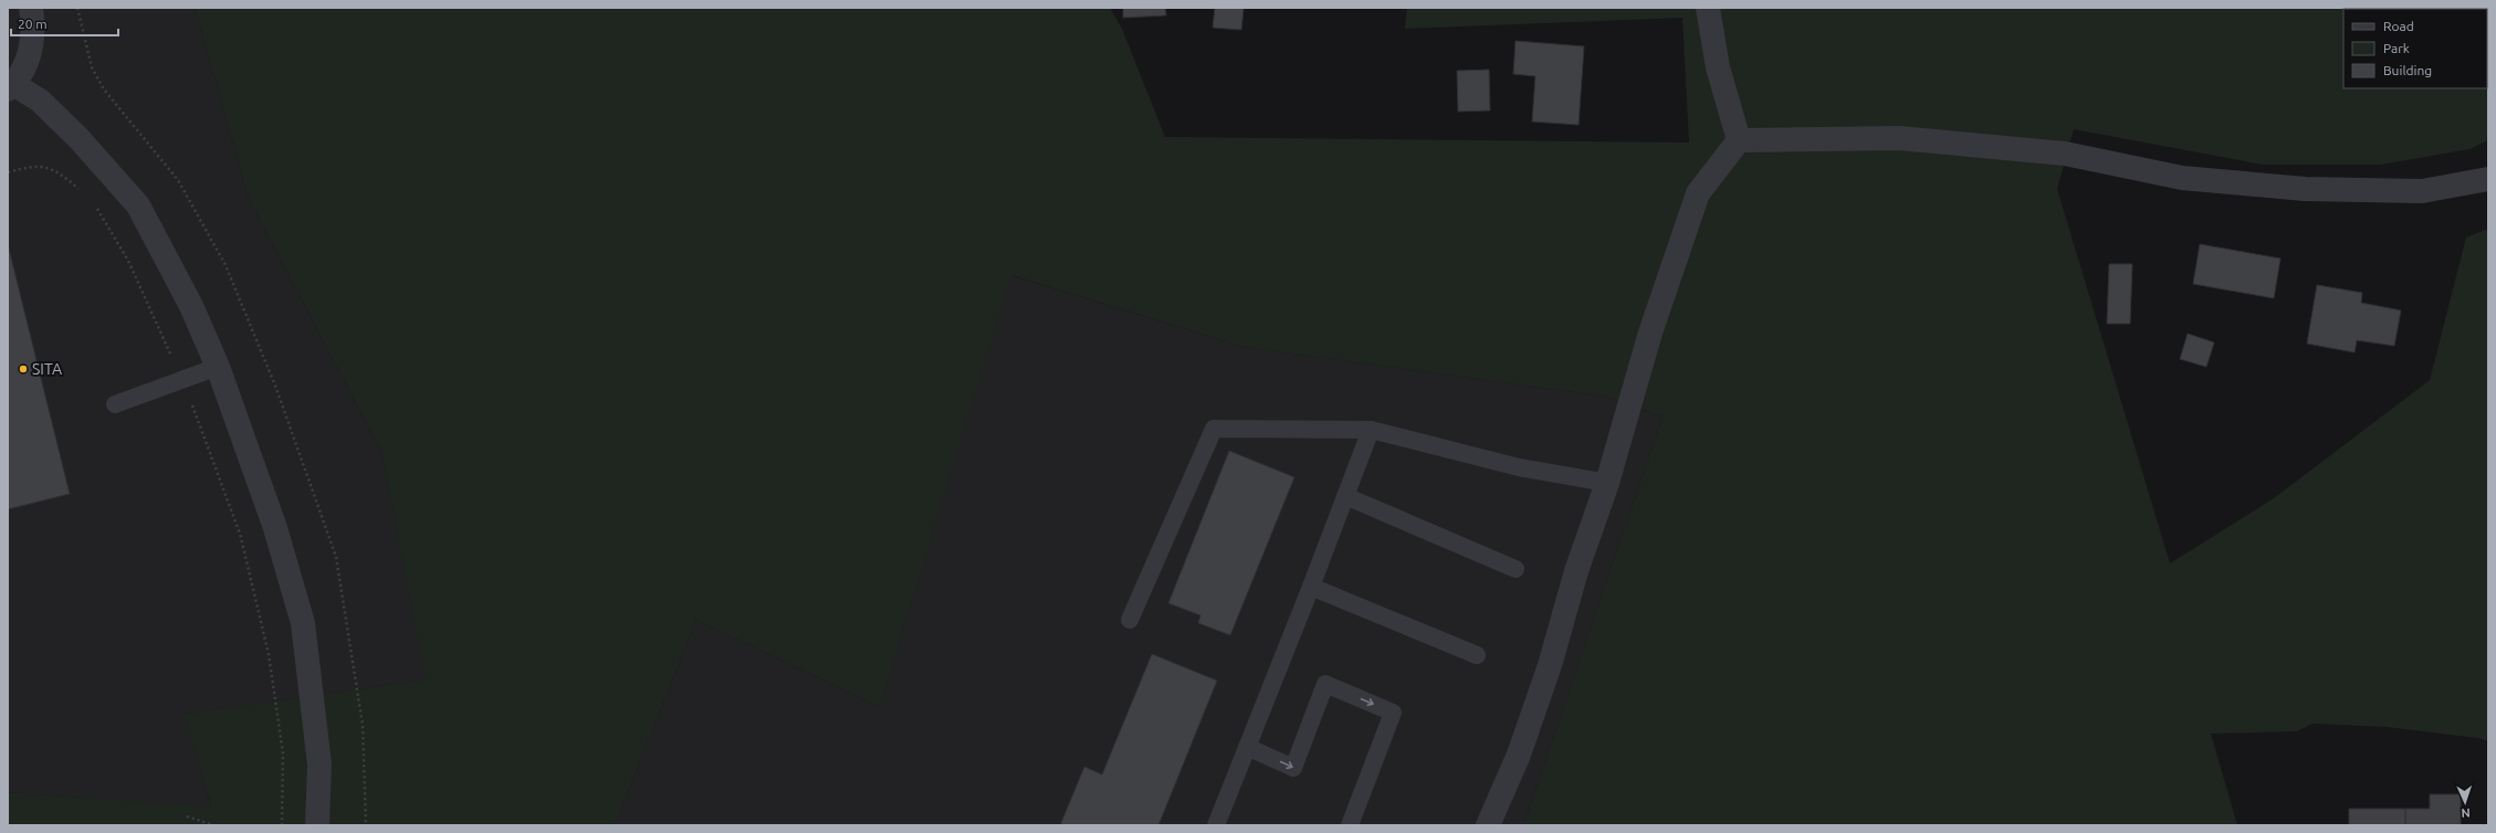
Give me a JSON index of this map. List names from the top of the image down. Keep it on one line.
{"places":["SITA"],"legend":["Road","Park","Building"],"scale_bar":"20 m","north":"bottom"}
